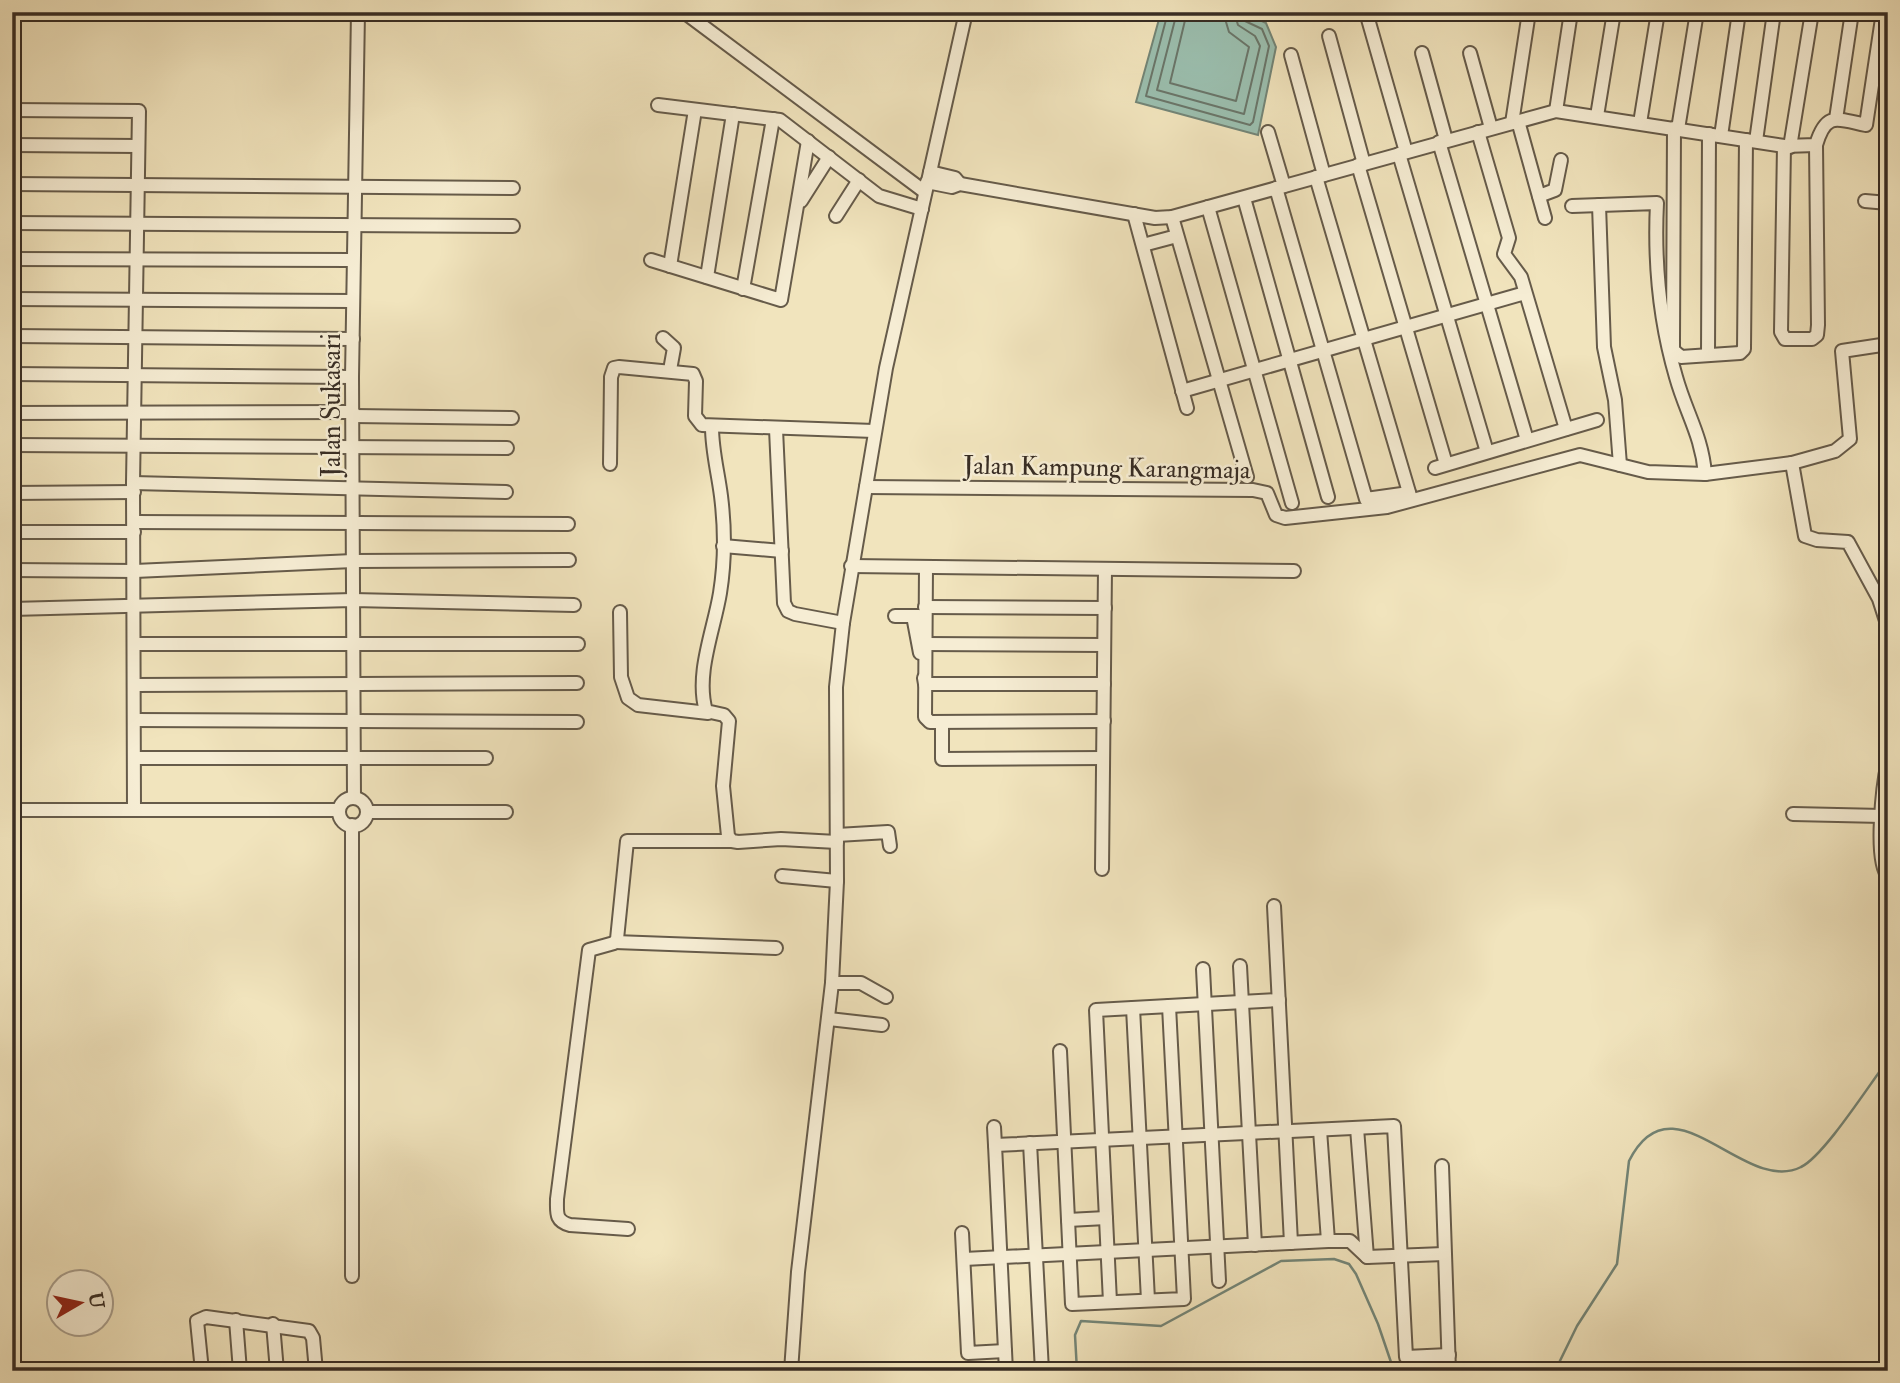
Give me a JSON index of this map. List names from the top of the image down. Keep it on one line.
{"streets":{"street":["Jalan Sukasari","Jalan Kampung Karangmaja"]},"north":"right"}
